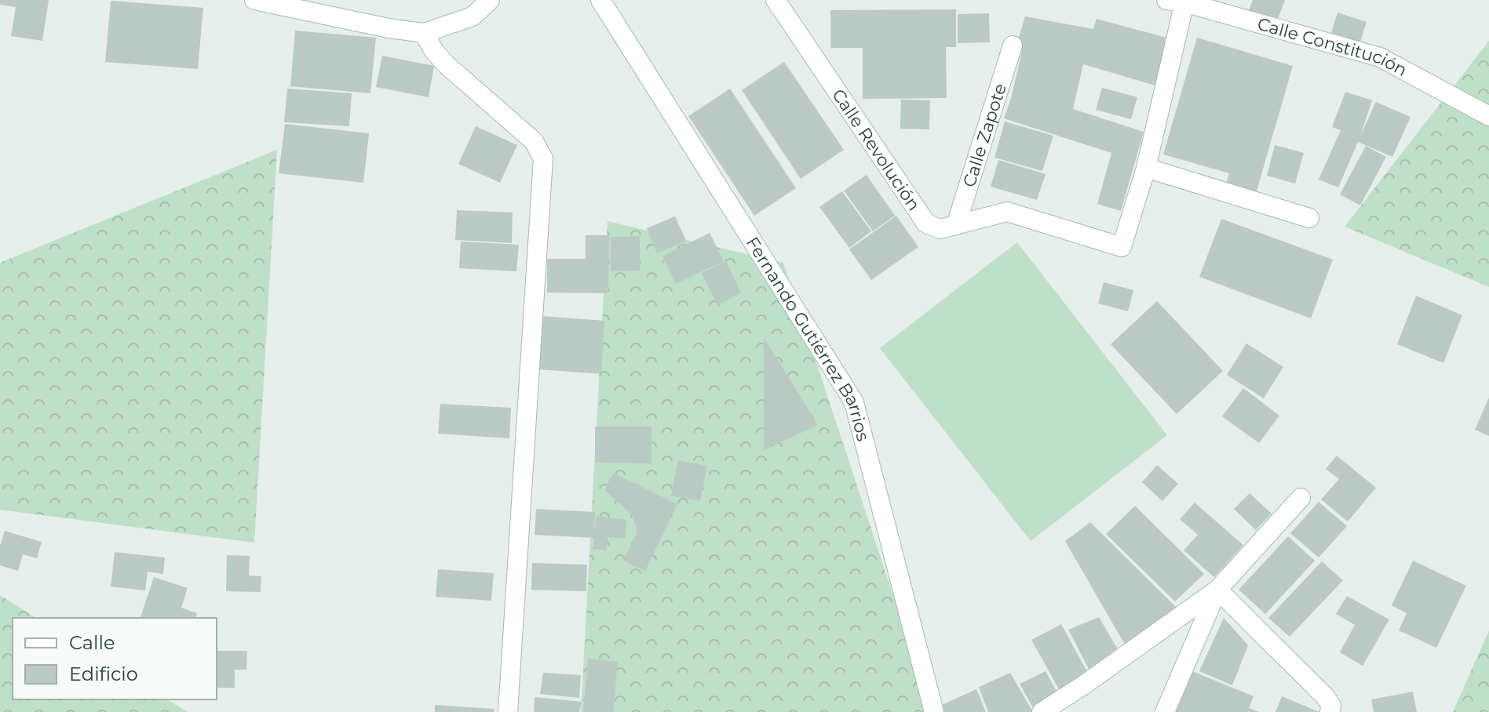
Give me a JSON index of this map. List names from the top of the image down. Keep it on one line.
{"streets":{"street":["Calle Constitución","Calle Zapote","Calle Revolución","Fernando Gutiérrez Barrios"]},"crossings":[["Calle Zapote","Calle Revolución"]],"legend":["Calle","Edificio"]}
